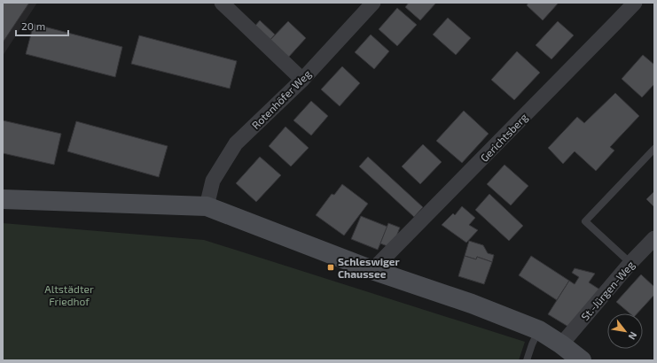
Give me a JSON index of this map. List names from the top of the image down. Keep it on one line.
{"streets":{"street":["Rotenhöfer Weg","Gerichtsberg","St.-Jürgen-Weg"]},"parks":["Altstädter Friedhof"],"places":{"transit":["Schleswiger Chaussee"]},"scale_bar":"20 m","north":"bottom right"}
